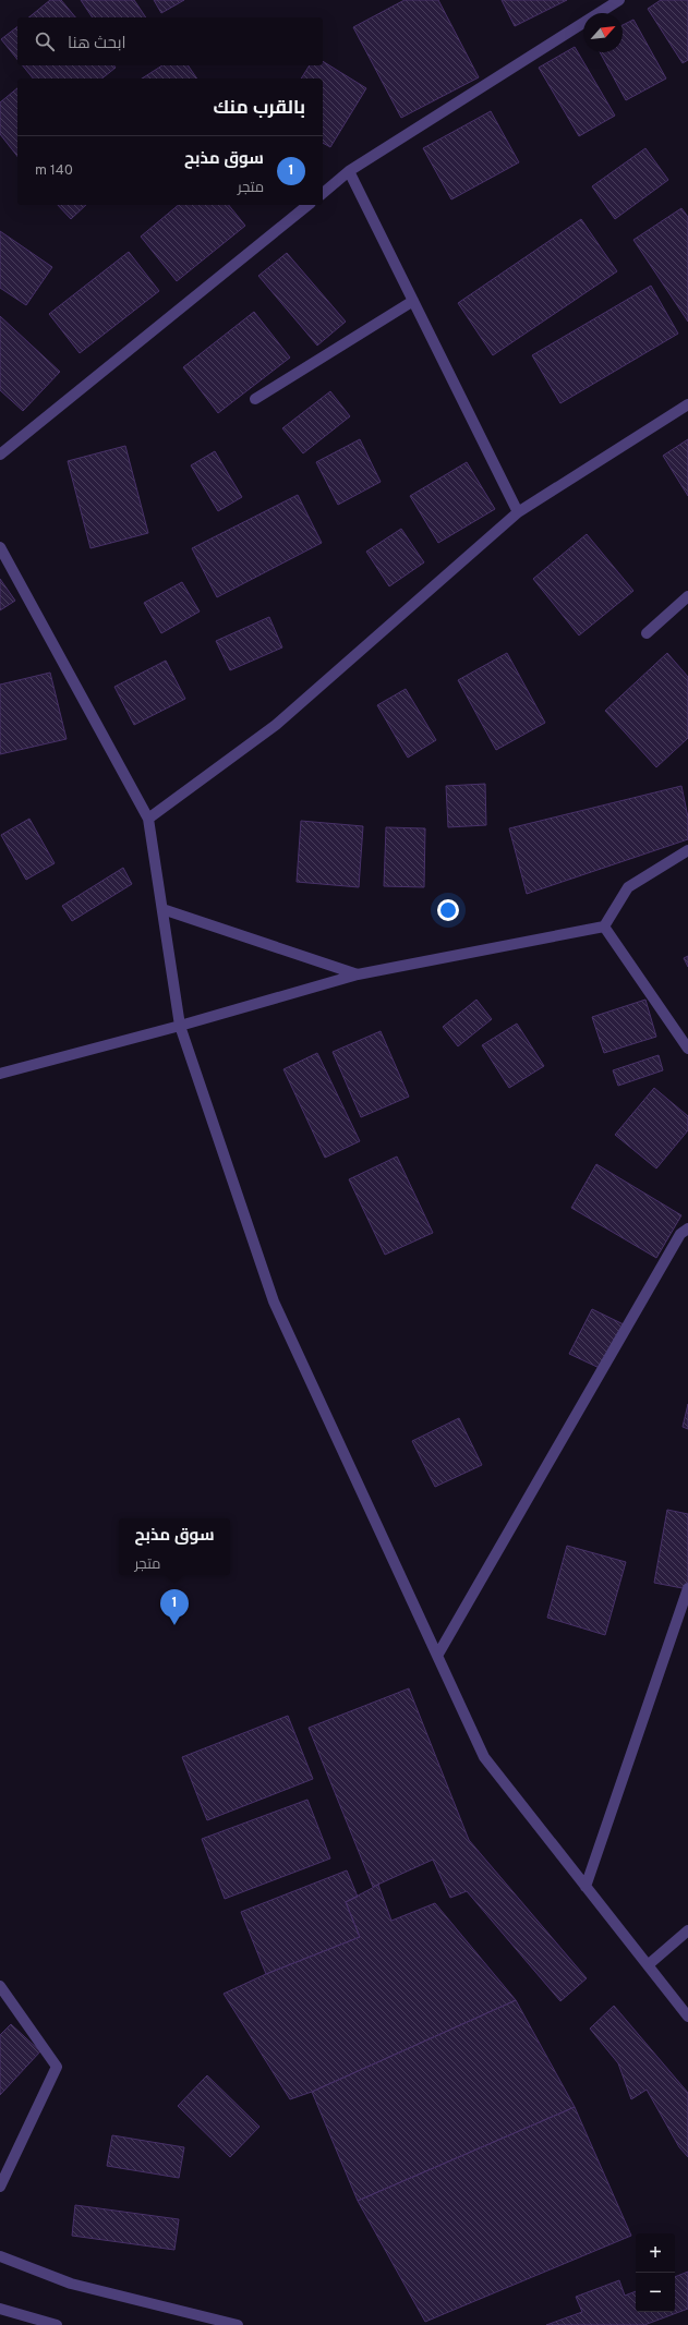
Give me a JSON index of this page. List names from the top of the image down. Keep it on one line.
{"north":"top right","page":{"search":"ابحث هنا","heading":"بالقرب منك","list":[{"mark":"1","name":"سوق مذبح","note":"متجر","value":"140 m"}],"popup":["سوق مذبح","متجر"],"pins":"1","map_buttons":["+","−"]}}
